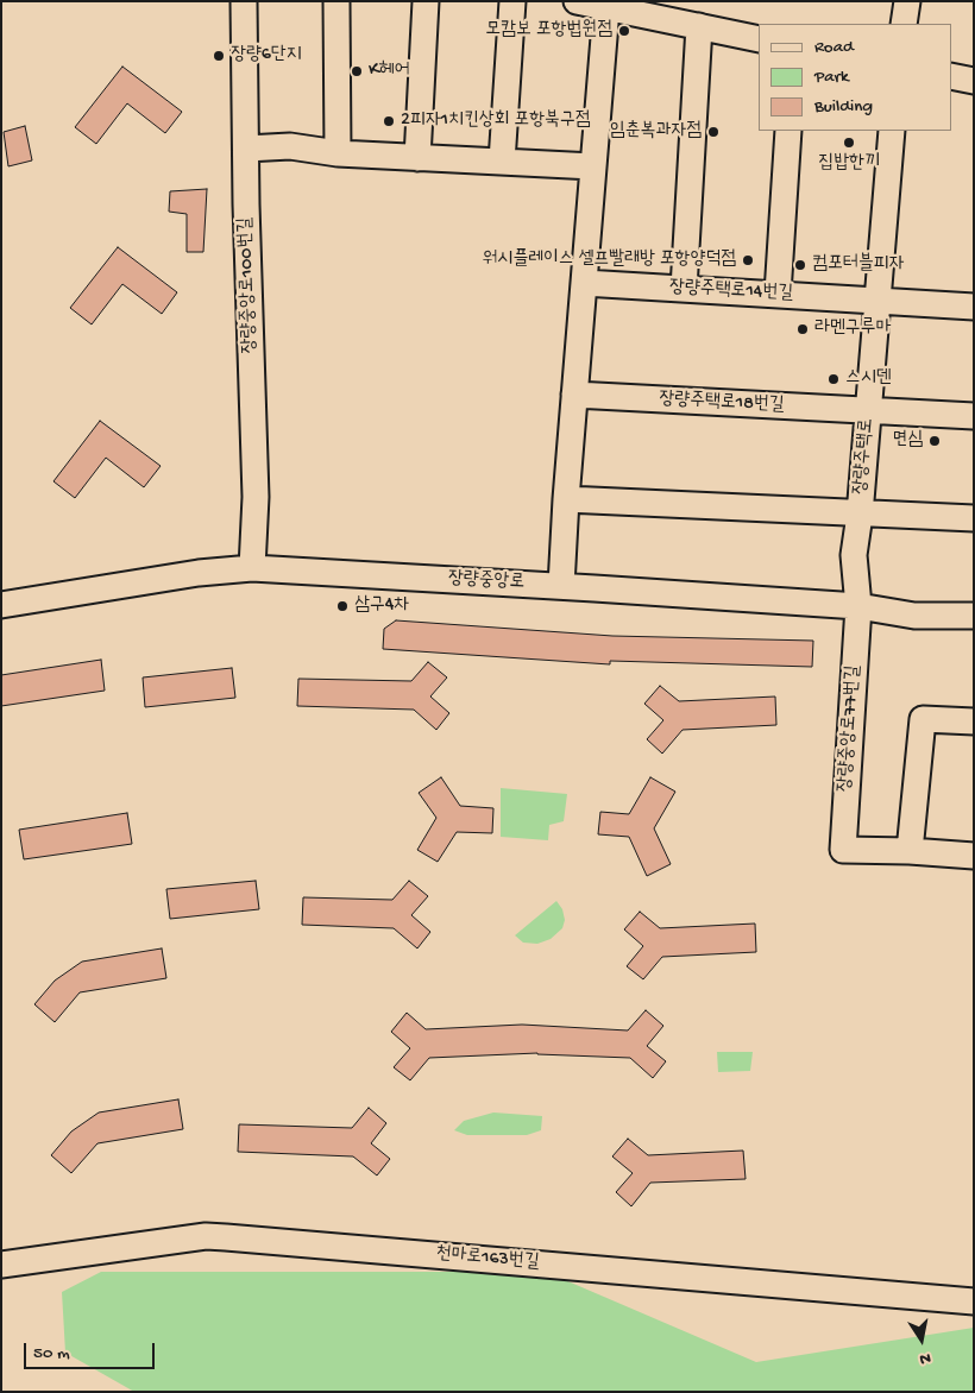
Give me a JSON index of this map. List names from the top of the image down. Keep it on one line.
{"streets":{"street":["장량중앙로100번길","장량주택로14번길","장량주택로18번길","장량주택로","장량중앙로","장량중앙로77번길","천마로163번길"]},"crossings":[["장량중앙로100번길","장량중앙로"],["장량주택로14번길","장량주택로"],["장량주택로18번길","장량주택로"],["장량주택로","장량중앙로"],["장량주택로","장량중앙로77번길"],["장량중앙로","장량중앙로77번길"]],"places":["모캄보 포항법원점","장량6단지","K헤어","2피자1치킨상회 포항북구점","임춘복과자점","집밥한끼","워시플레이스 셀프빨래방 포항양덕점","컴포터블피자","라멘구루마","스시덴","면심","삼구4차"],"legend":["Road","Park","Building"],"scale_bar":"50 m","north":"bottom"}
